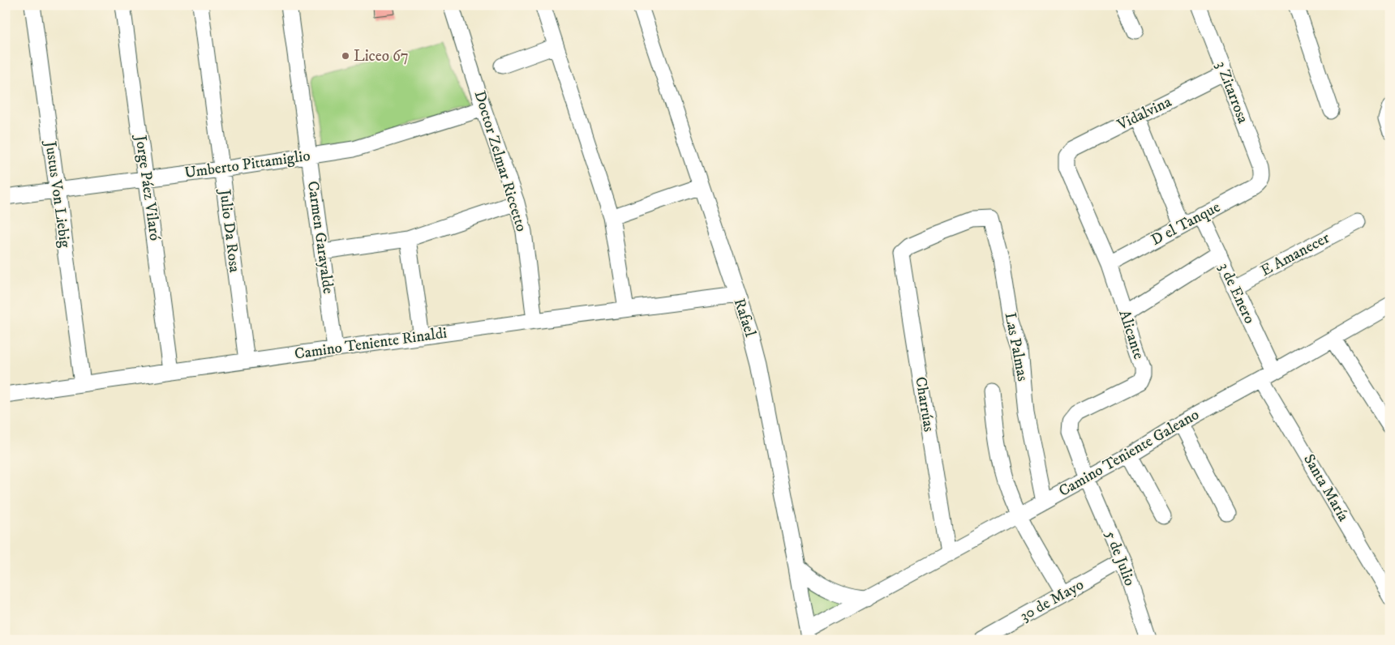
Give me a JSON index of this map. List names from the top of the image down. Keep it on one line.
{"streets":{"street":["3 Zitarrosa","Vidalvina","Doctor Zelmar Riccetto","Umberto Pittamiglio","Jorge Páez Vilaró","Justus Von Liebig","D el Tanque","Julio Da Rosa","Carmen Garayalde","E Amanecer","3 de Enero","Rafael","Alicante","Camino Teniente Rinaldi","Las Palmas","Charrúas","Camino Teniente Galeano","Santa María","5 de Julio","30 de Mayo"]},"crossings":[["3 Zitarrosa","Vidalvina"],["3 Zitarrosa","D el Tanque"],["Vidalvina","Alicante"],["Doctor Zelmar Riccetto","Umberto Pittamiglio"],["Doctor Zelmar Riccetto","Camino Teniente Rinaldi"],["Umberto Pittamiglio","Jorge Páez Vilaró"],["Umberto Pittamiglio","Justus Von Liebig"],["Umberto Pittamiglio","Julio Da Rosa"],["Umberto Pittamiglio","Carmen Garayalde"],["Jorge Páez Vilaró","Camino Teniente Rinaldi"],["Justus Von Liebig","Camino Teniente Rinaldi"],["D el Tanque","3 de Enero"],["D el Tanque","Alicante"],["Julio Da Rosa","Camino Teniente Rinaldi"],["Carmen Garayalde","Camino Teniente Rinaldi"],["E Amanecer","3 de Enero"],["3 de Enero","Camino Teniente Galeano"],["3 de Enero","Santa María"],["Rafael","Camino Teniente Rinaldi"],["Rafael","Camino Teniente Galeano"],["Alicante","Camino Teniente Galeano"],["Alicante","5 de Julio"],["Las Palmas","Charrúas"],["Las Palmas","Camino Teniente Galeano"],["Charrúas","Camino Teniente Galeano"],["Camino Teniente Galeano","Santa María"],["Camino Teniente Galeano","5 de Julio"],["5 de Julio","30 de Mayo"]],"places":["Liceo 67"]}
